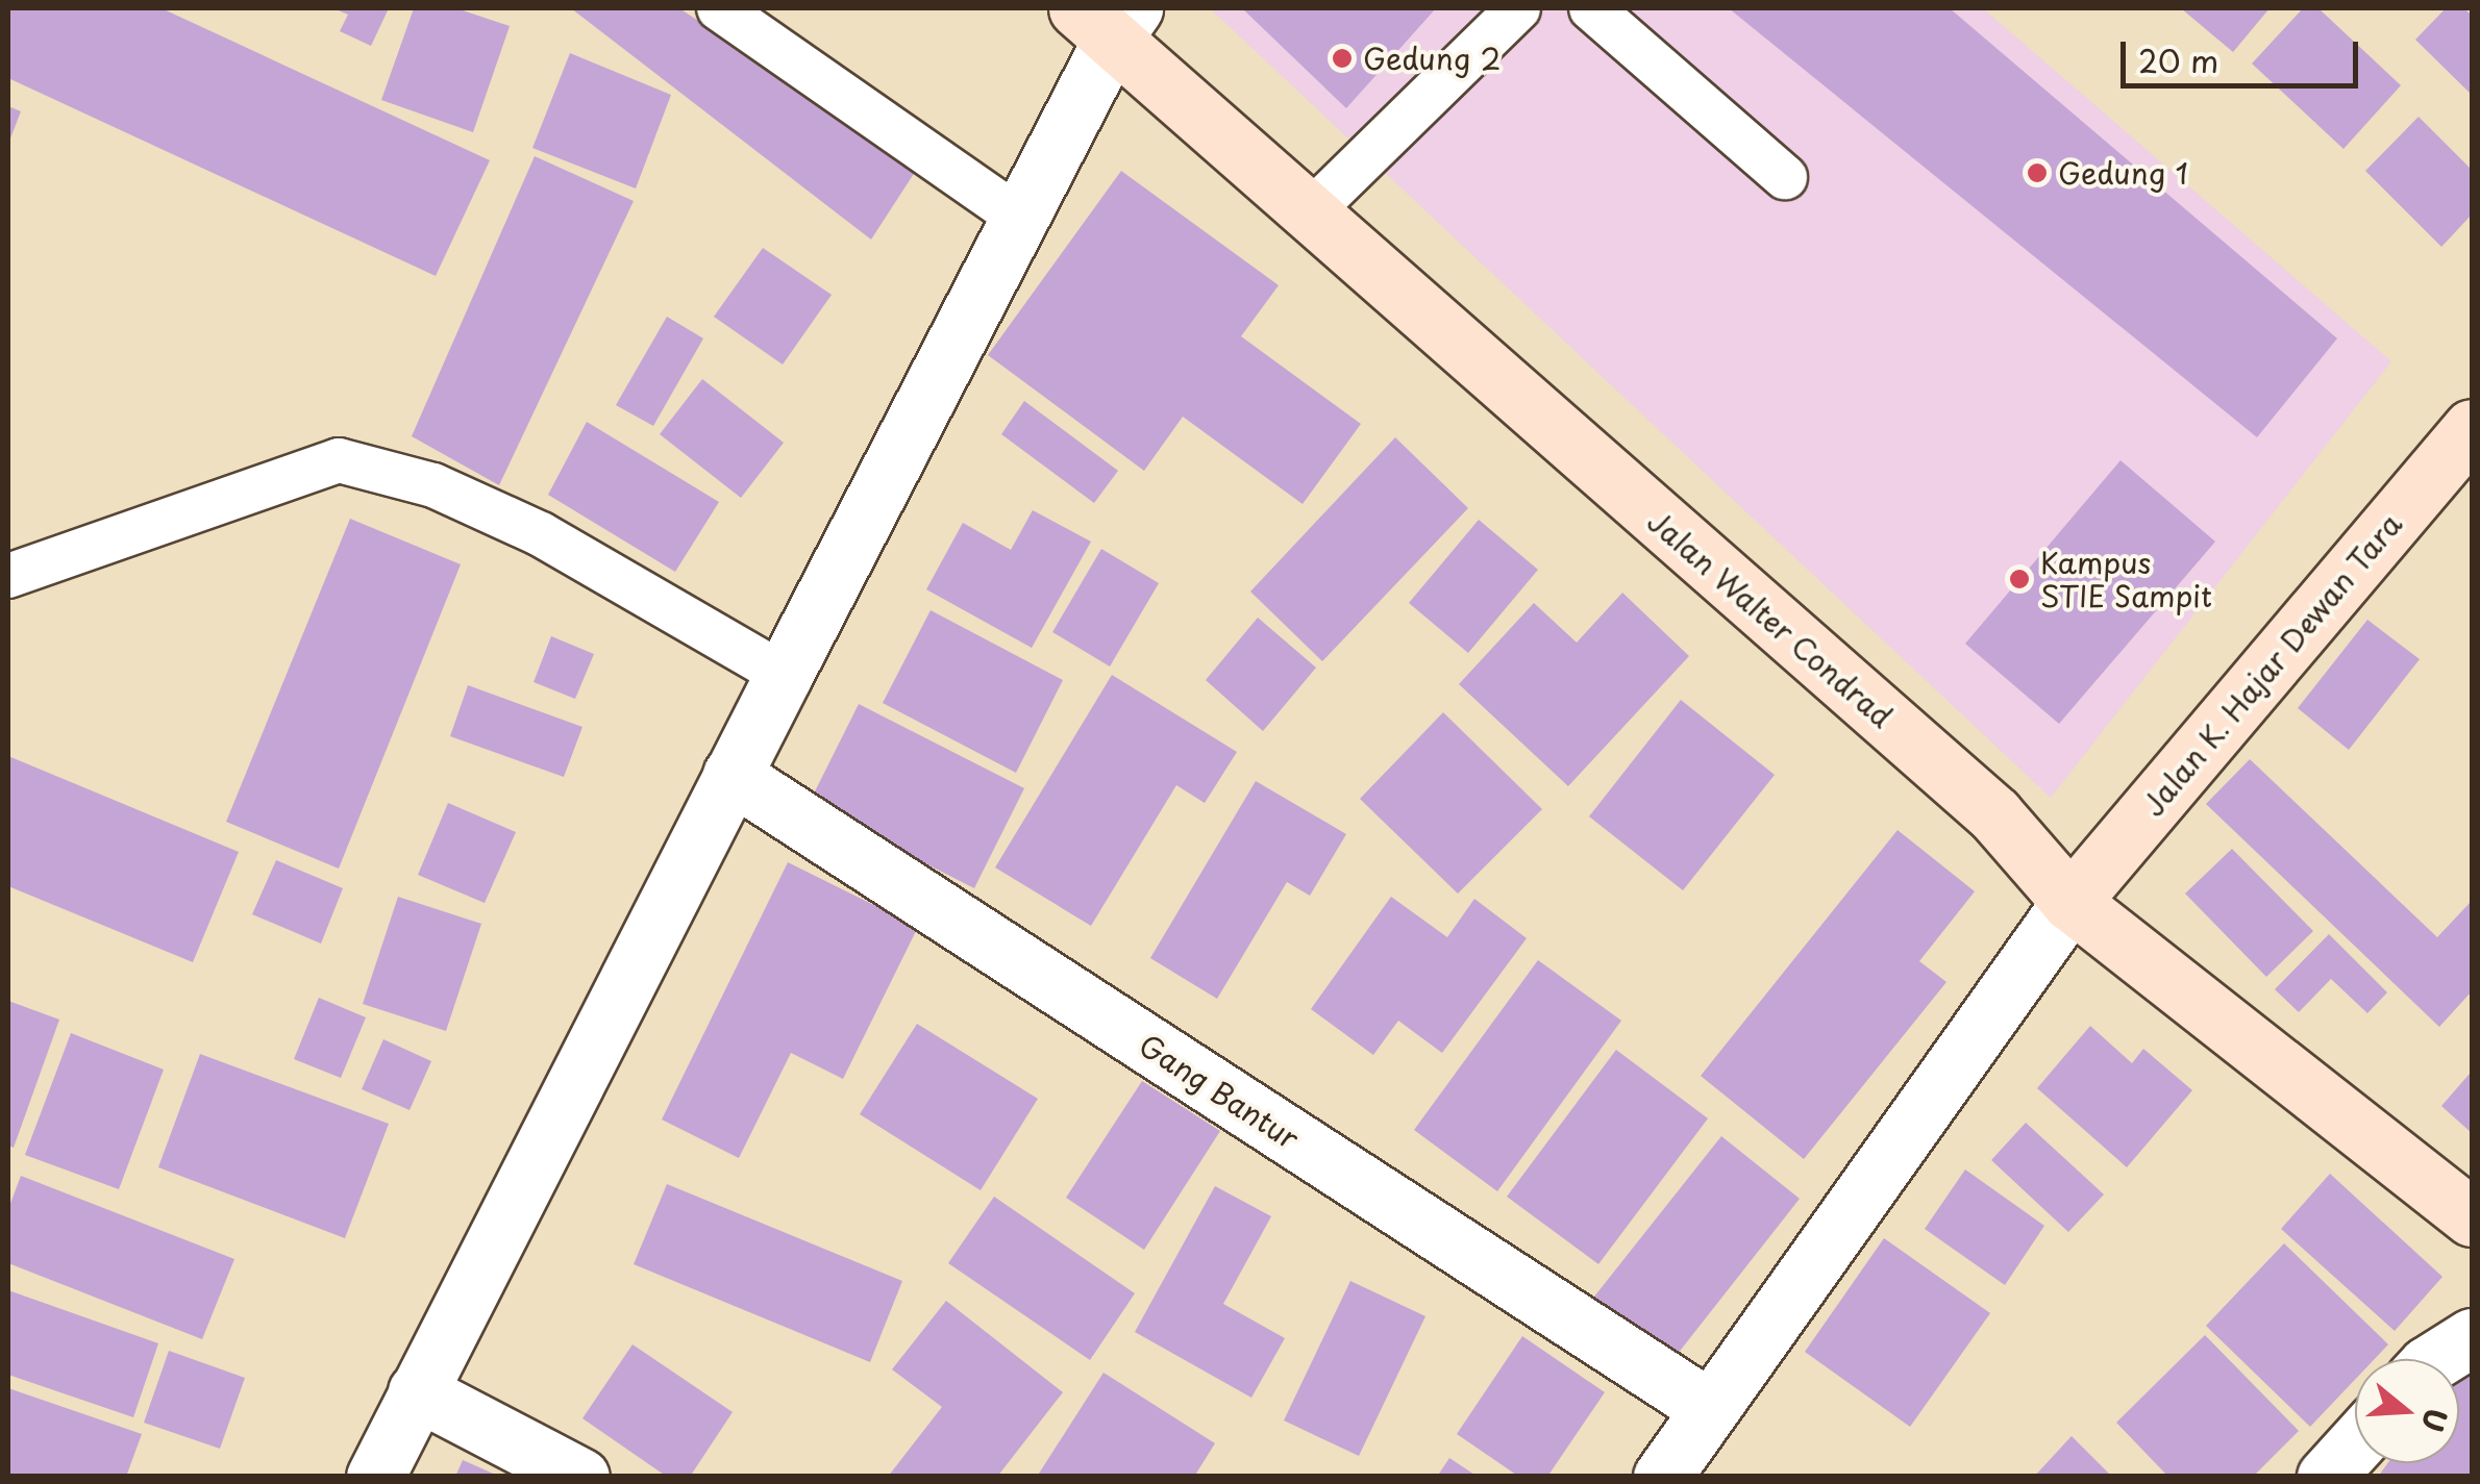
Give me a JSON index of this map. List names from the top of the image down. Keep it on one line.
{"streets":{"street":["Jalan Walter Condrad","Jalan K. Hajar Dewan Tara","Gang Bantur"]},"crossings":[["Jalan Walter Condrad","Jalan K. Hajar Dewan Tara"]],"places":["Gedung 2","Gedung 1","Kampus STIE Sampit"],"scale_bar":"20 m","north":"right"}
